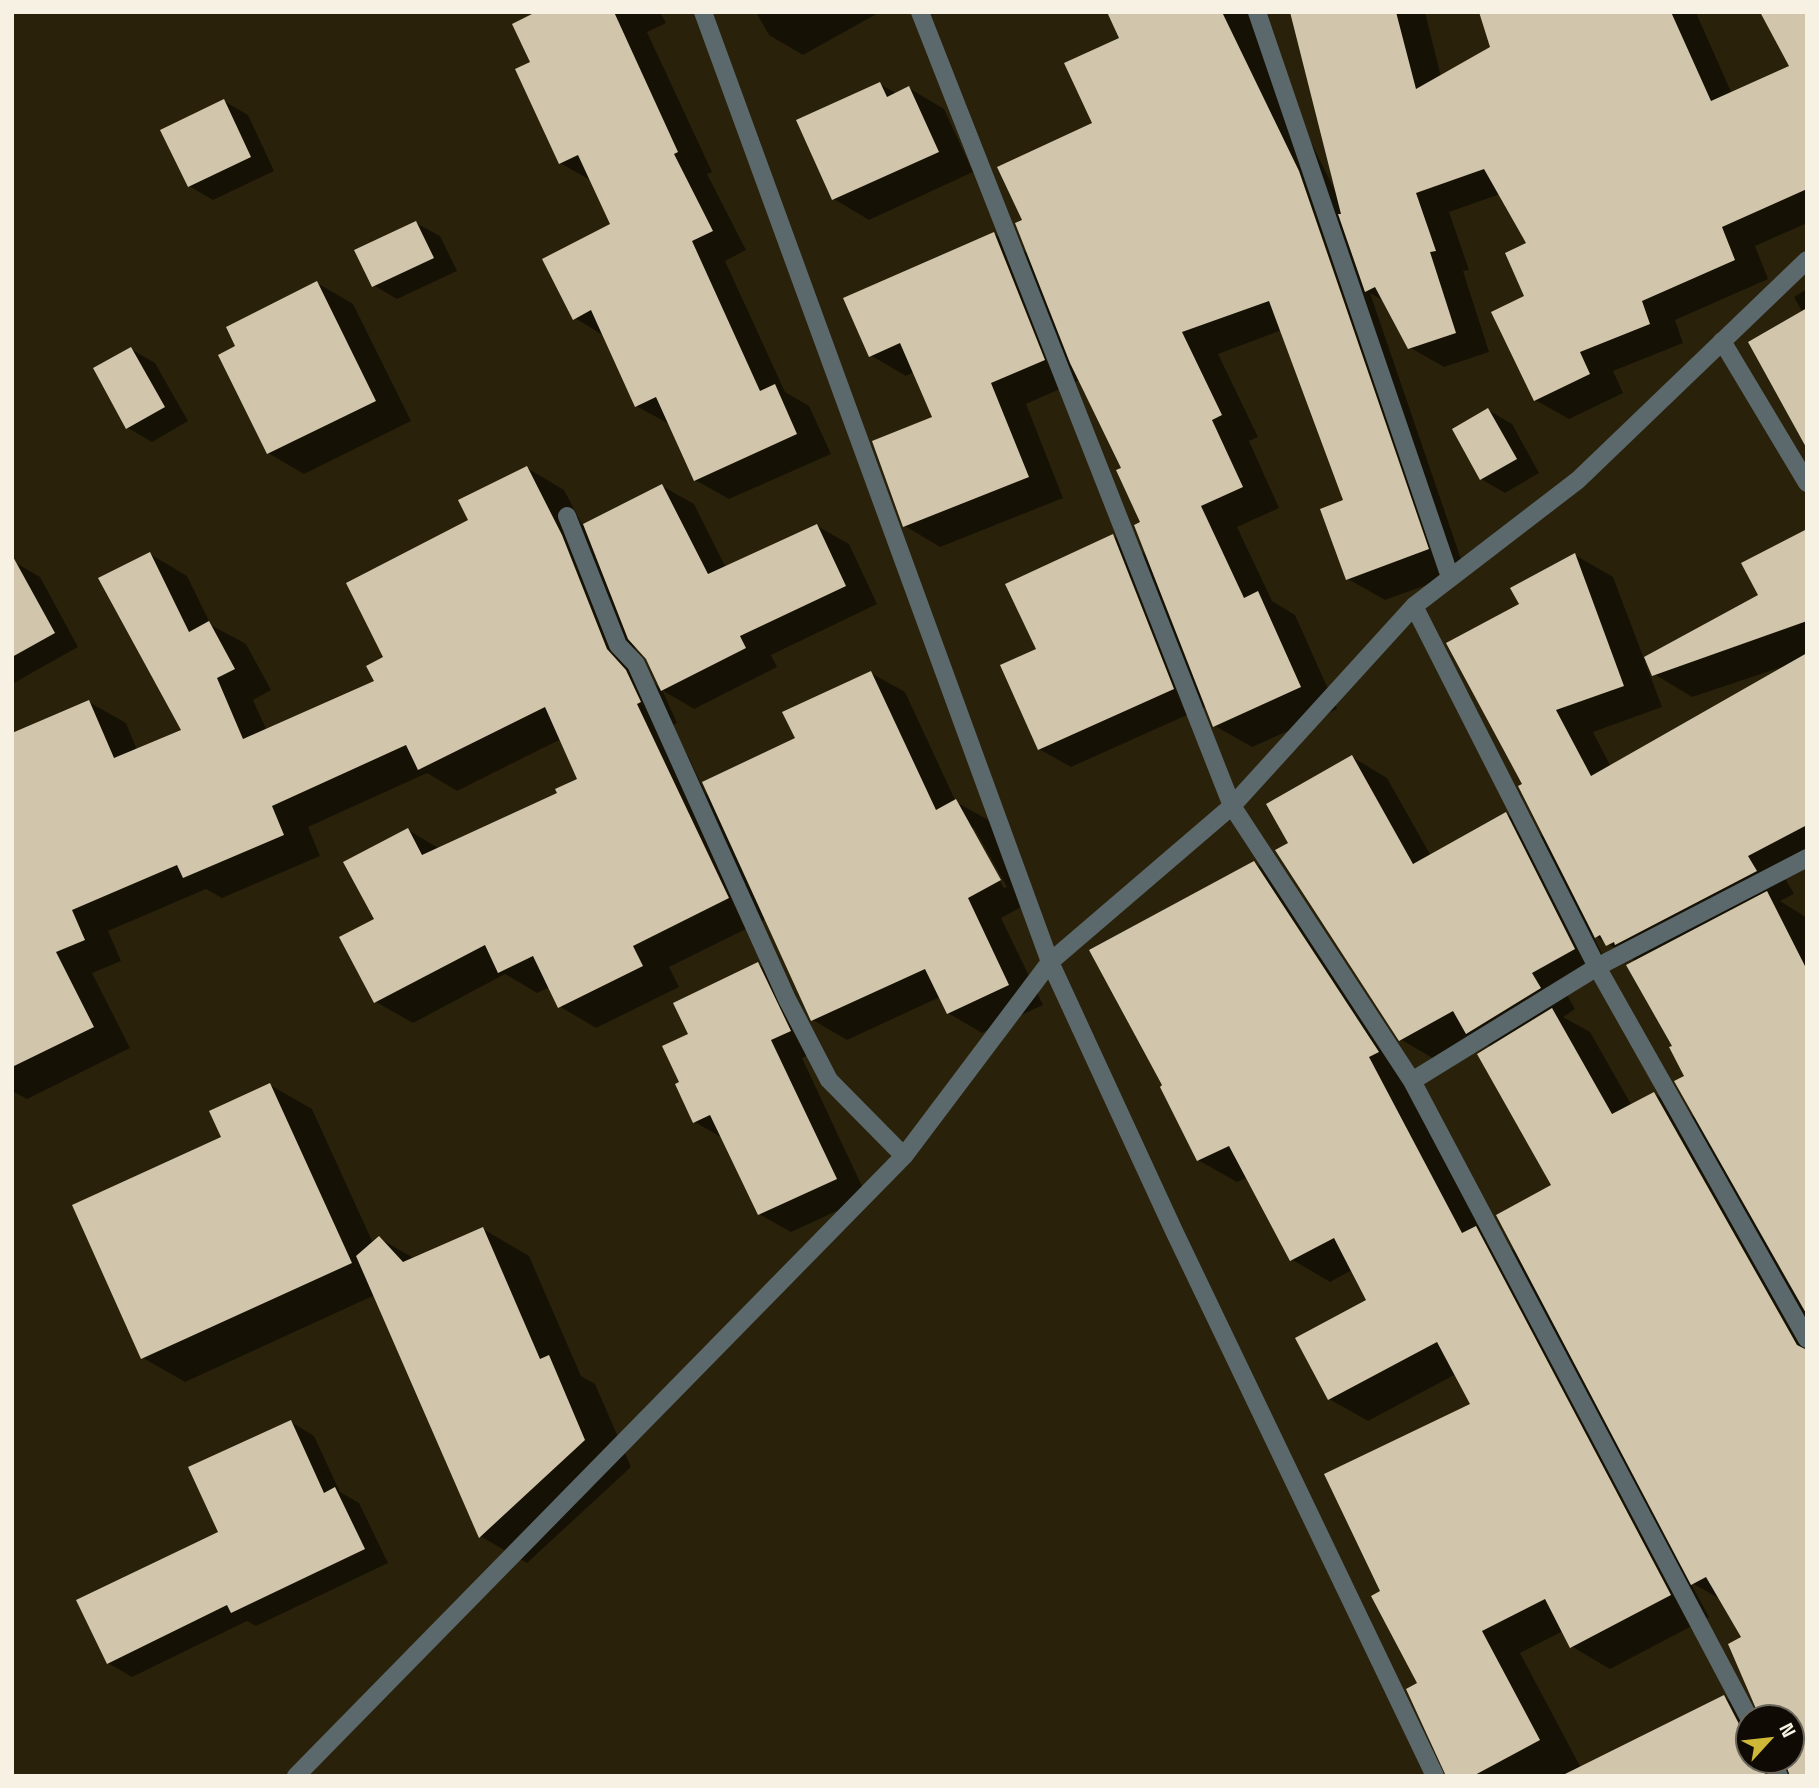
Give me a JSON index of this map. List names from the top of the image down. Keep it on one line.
{"north":"top right"}
